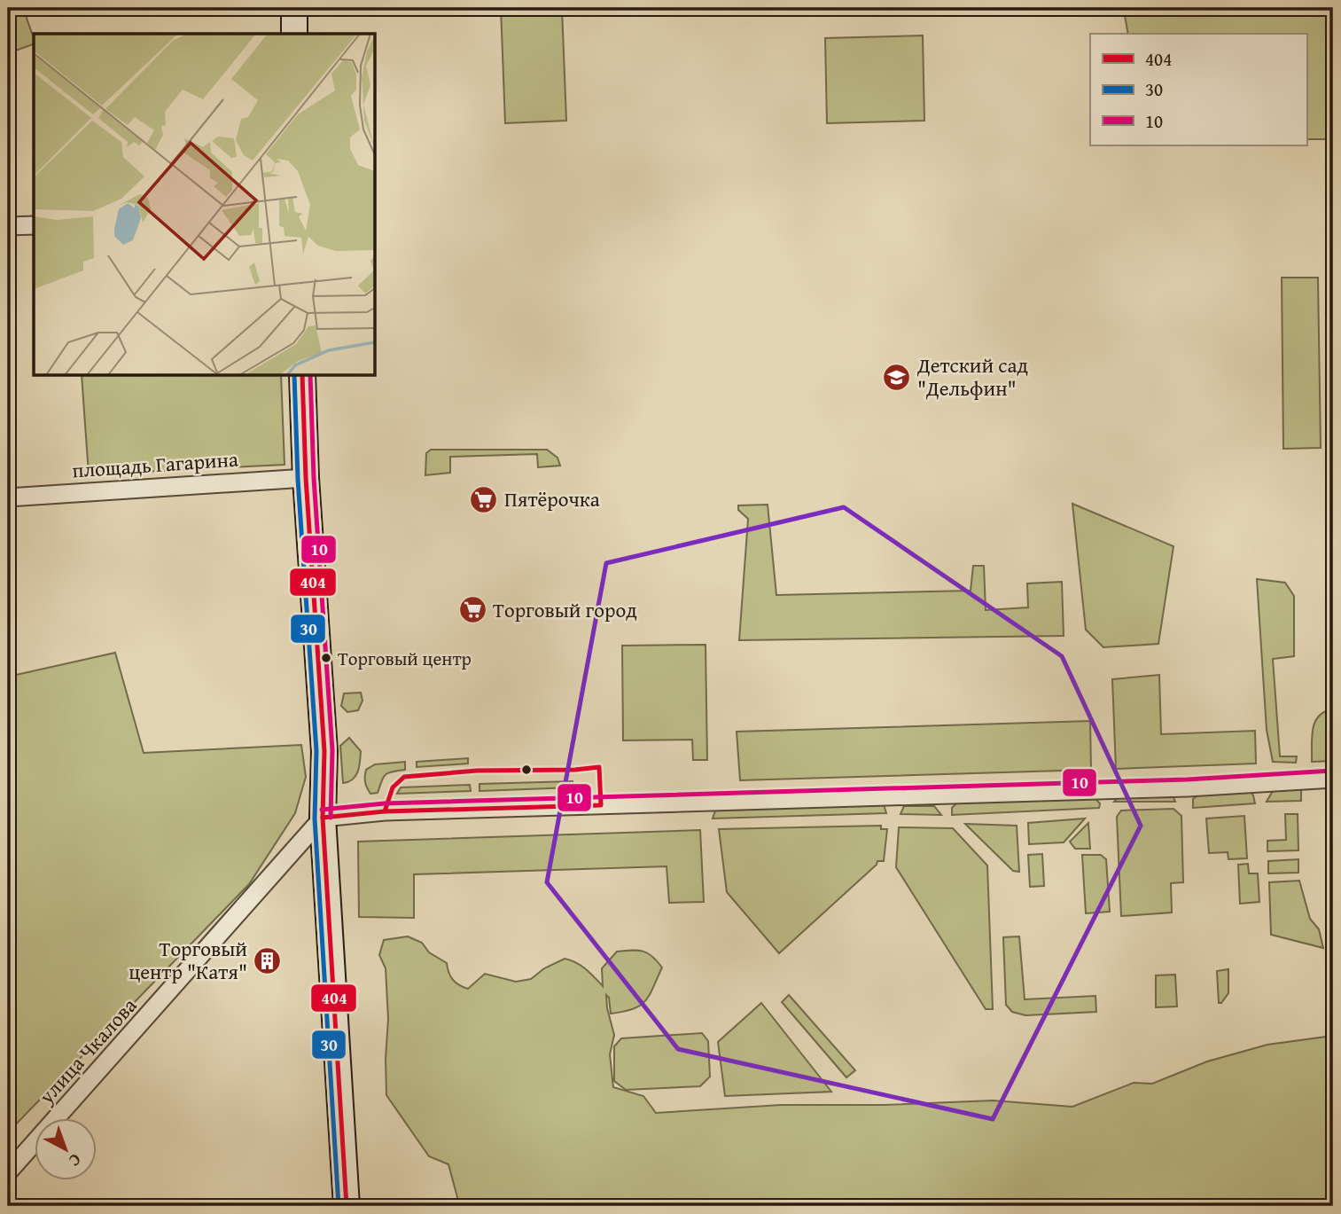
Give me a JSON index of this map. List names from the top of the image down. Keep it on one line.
{"streets":{"street":["площадь Гагарина","улица Чкалова"]},"places":{"school or university":["Детский сад \"Дельфин\""],"supermarket":["Пятёрочка","Торговый город"],"other":["Торговый центр"],"building":["Торговый центр \"Катя\""]},"lines":["transit line 404","transit line 30","transit line 10"],"legend":["404","30","10"],"north":"bottom right"}
